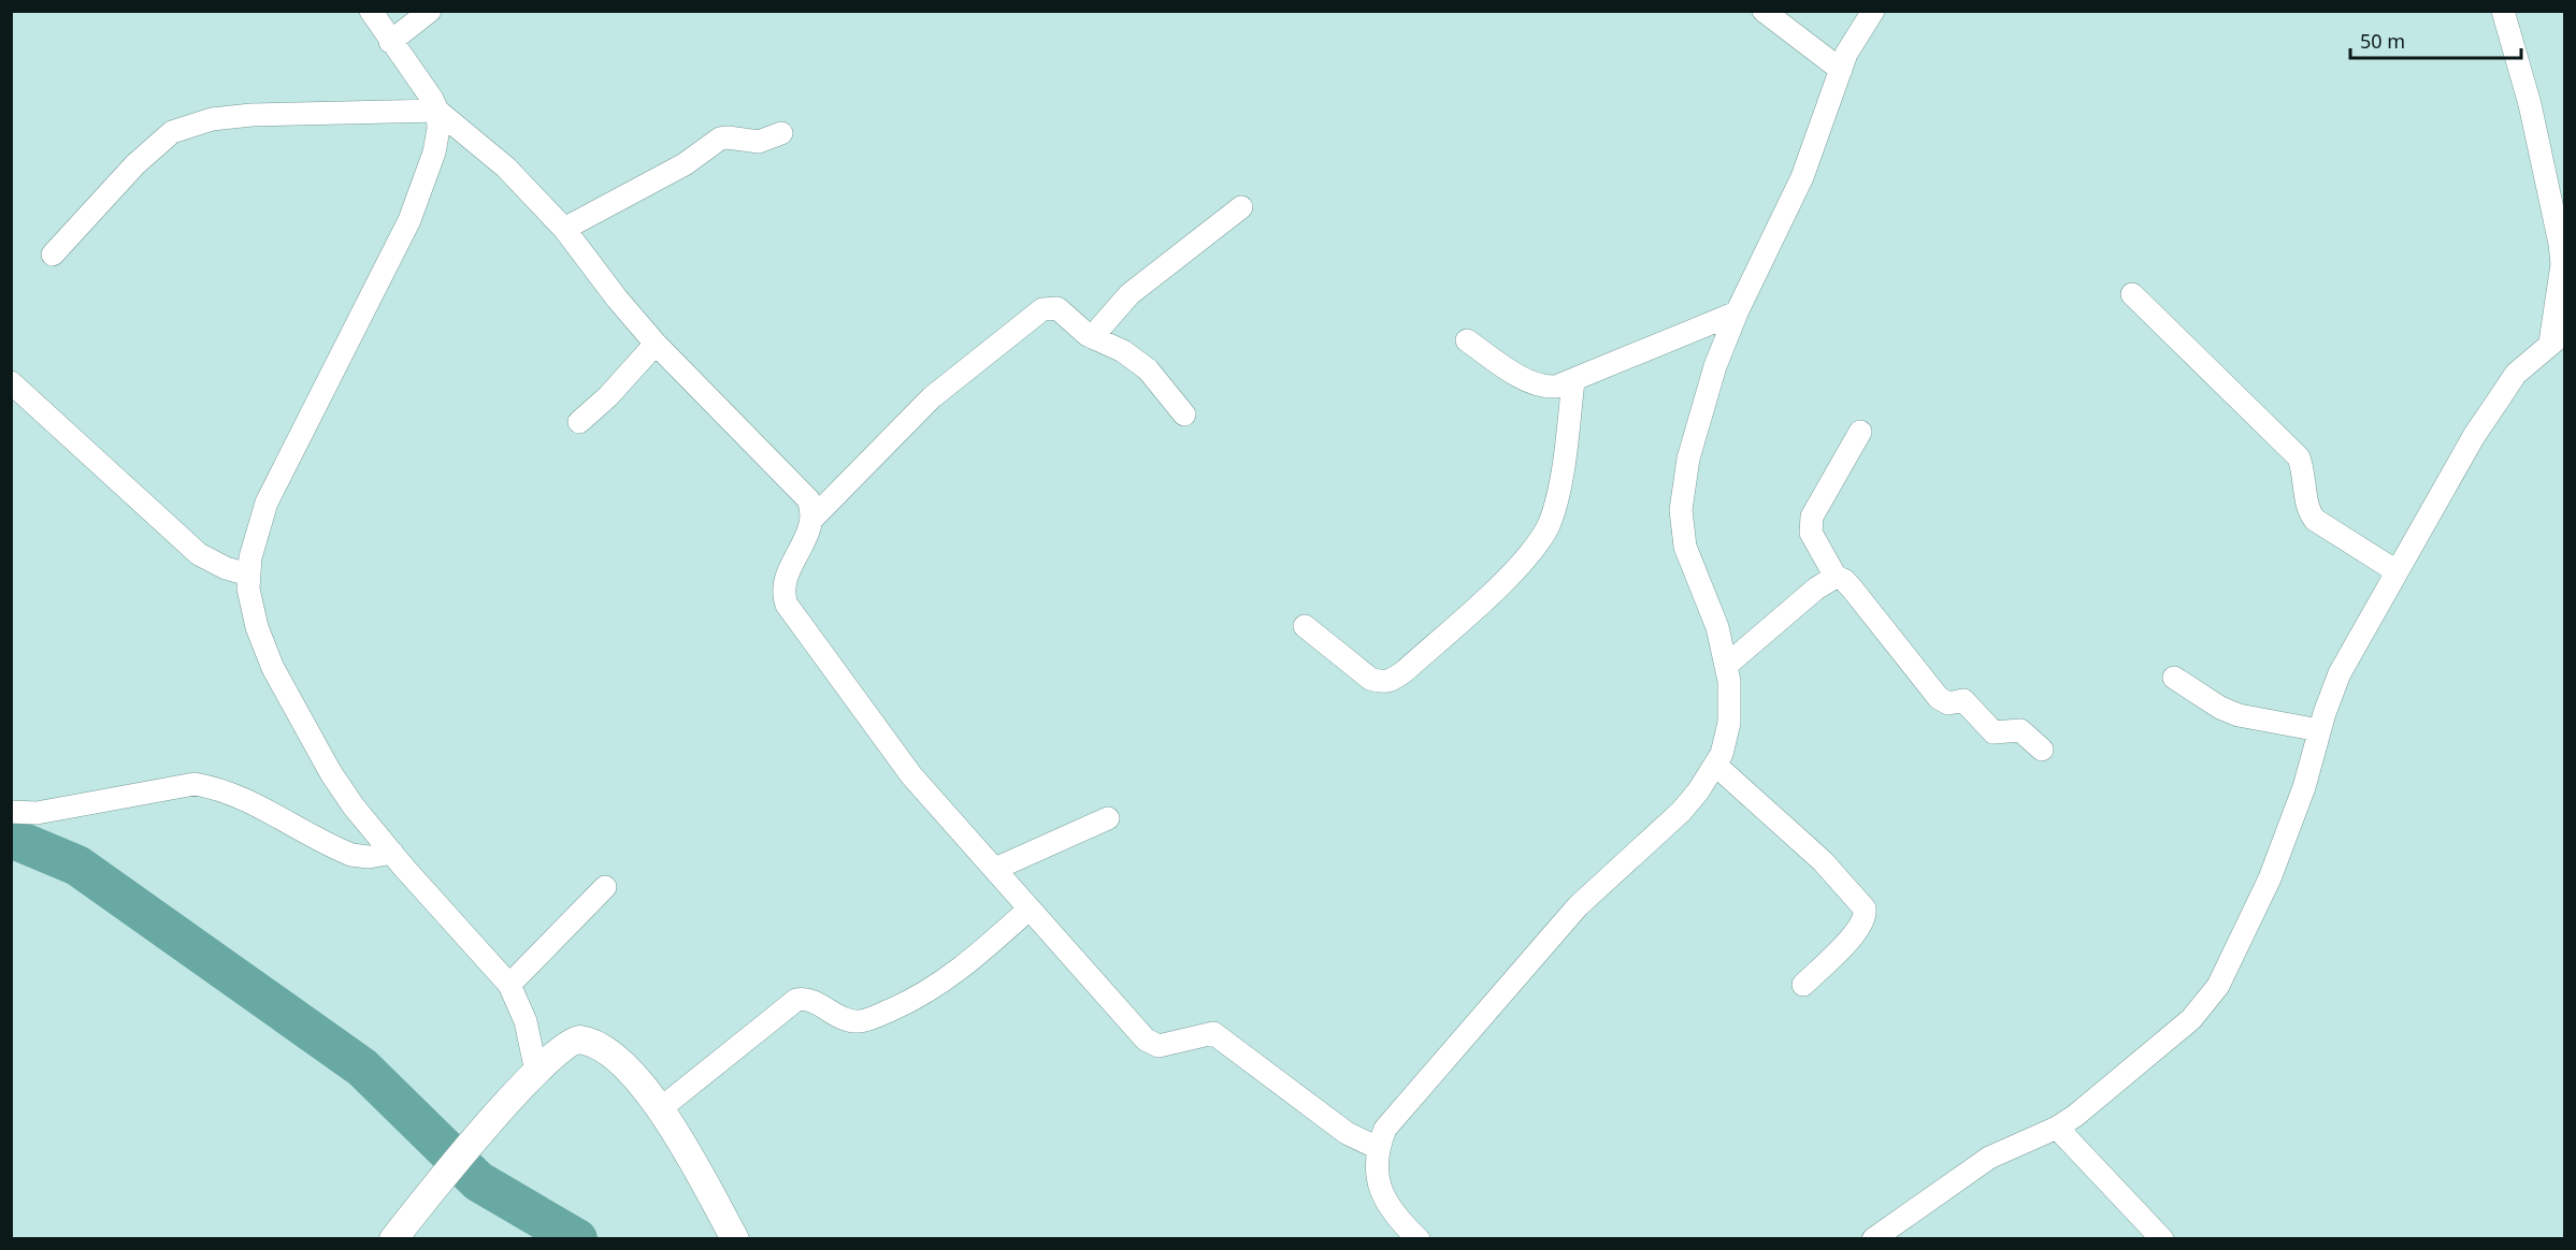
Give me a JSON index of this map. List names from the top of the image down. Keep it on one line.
{"scale_bar":"50 m"}
